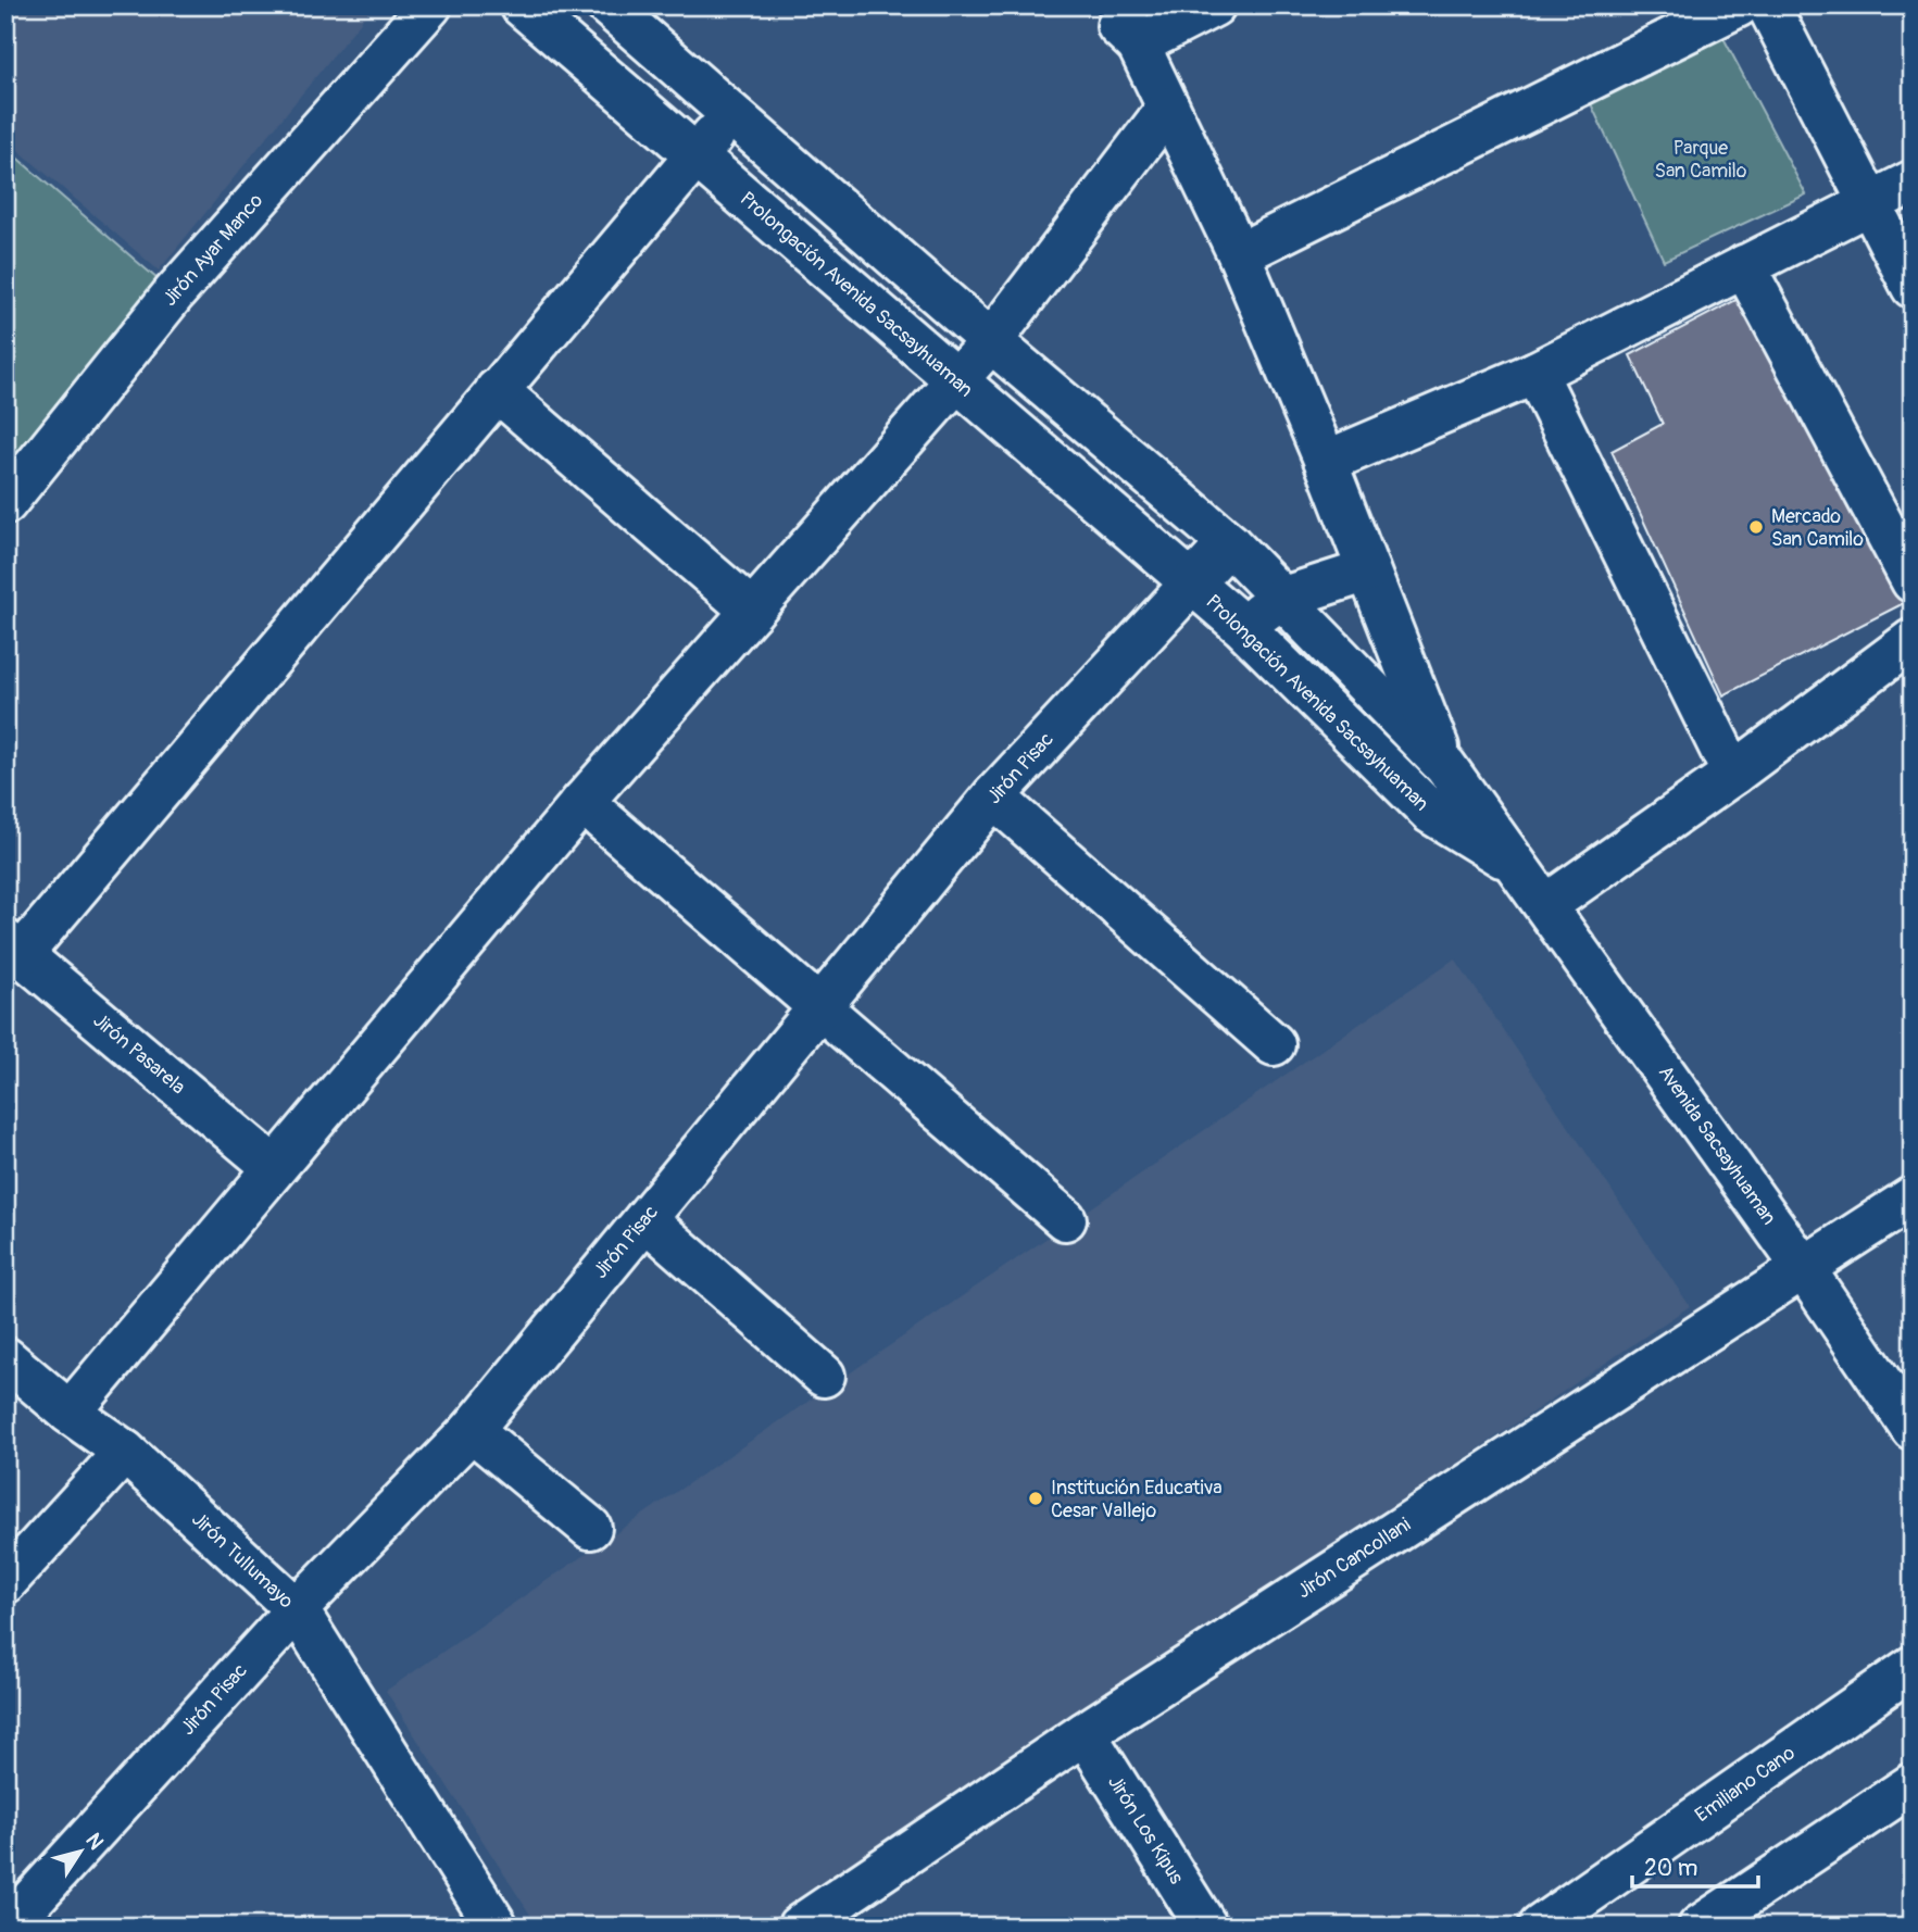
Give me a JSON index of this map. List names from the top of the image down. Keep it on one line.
{"streets":{"street":["Jirón Ayar Manco","Prolongación Avenida Sacsayhuaman","Jirón Pisac","Jirón Pasarela","Avenida Sacsayhuaman","Jirón Cancollani","Jirón Tullumayo","Emiliano Cano","Jirón Los Kipus"]},"crossings":[["Prolongación Avenida Sacsayhuaman","Jirón Pisac"],["Prolongación Avenida Sacsayhuaman","Avenida Sacsayhuaman"],["Jirón Pisac","Jirón Tullumayo"],["Avenida Sacsayhuaman","Jirón Cancollani"],["Jirón Cancollani","Jirón Los Kipus"]],"parks":["Parque San Camilo"],"places":["Mercado San Camilo","Institución Educativa Cesar Vallejo"],"scale_bar":"20 m","north":"top right"}
